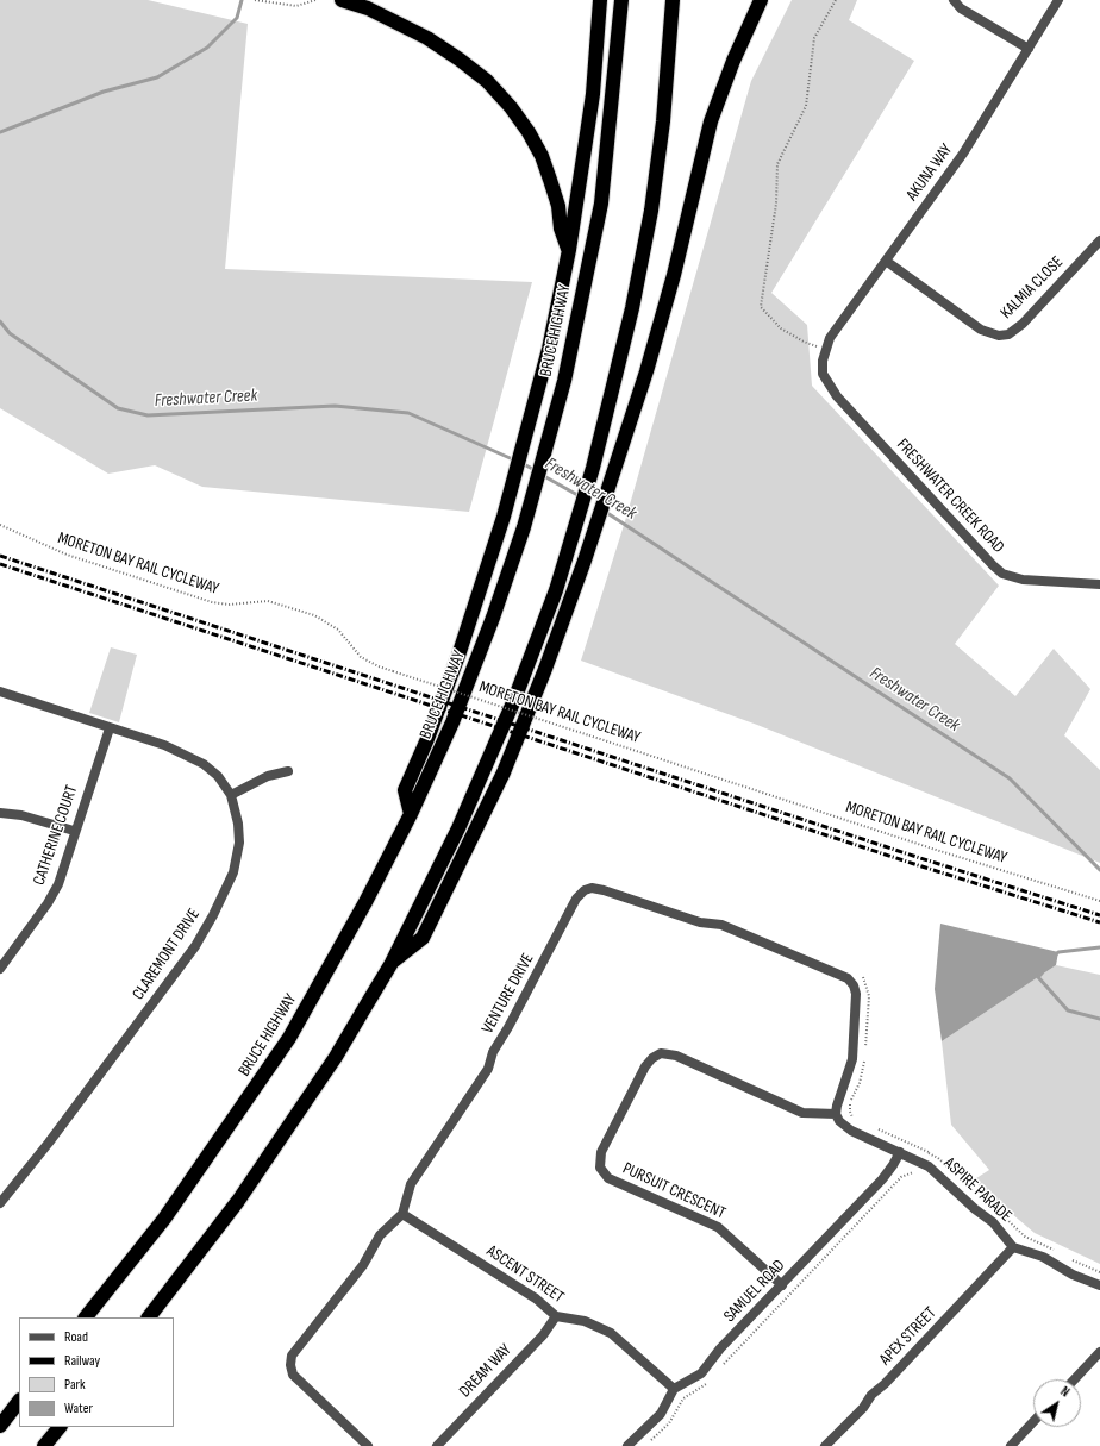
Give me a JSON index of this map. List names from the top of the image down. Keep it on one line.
{"streets":{"highway":["BRUCE HIGHWAY"],"street":["AKUNA WAY","KALMIA CLOSE","FRESHWATER CREEK ROAD","CATHERINE COURT","CLAREMONT DRIVE","VENTURE DRIVE","ASPIRE PARADE","PURSUIT CRESCENT","ASCENT STREET","SAMUEL ROAD","APEX STREET","DREAM WAY"],"path":["MORETON BAY RAIL CYCLEWAY"]},"crossings":[["AKUNA WAY","KALMIA CLOSE"],["AKUNA WAY","FRESHWATER CREEK ROAD"],["CATHERINE COURT","CLAREMONT DRIVE"],["VENTURE DRIVE","ASPIRE PARADE"],["VENTURE DRIVE","PURSUIT CRESCENT"],["VENTURE DRIVE","ASCENT STREET"],["ASPIRE PARADE","PURSUIT CRESCENT"],["ASPIRE PARADE","SAMUEL ROAD"],["ASPIRE PARADE","APEX STREET"],["PURSUIT CRESCENT","SAMUEL ROAD"],["ASCENT STREET","SAMUEL ROAD"],["ASCENT STREET","DREAM WAY"]],"water":["Freshwater Creek"],"legend":["Road","Railway","Park","Water"],"north":"top right"}
